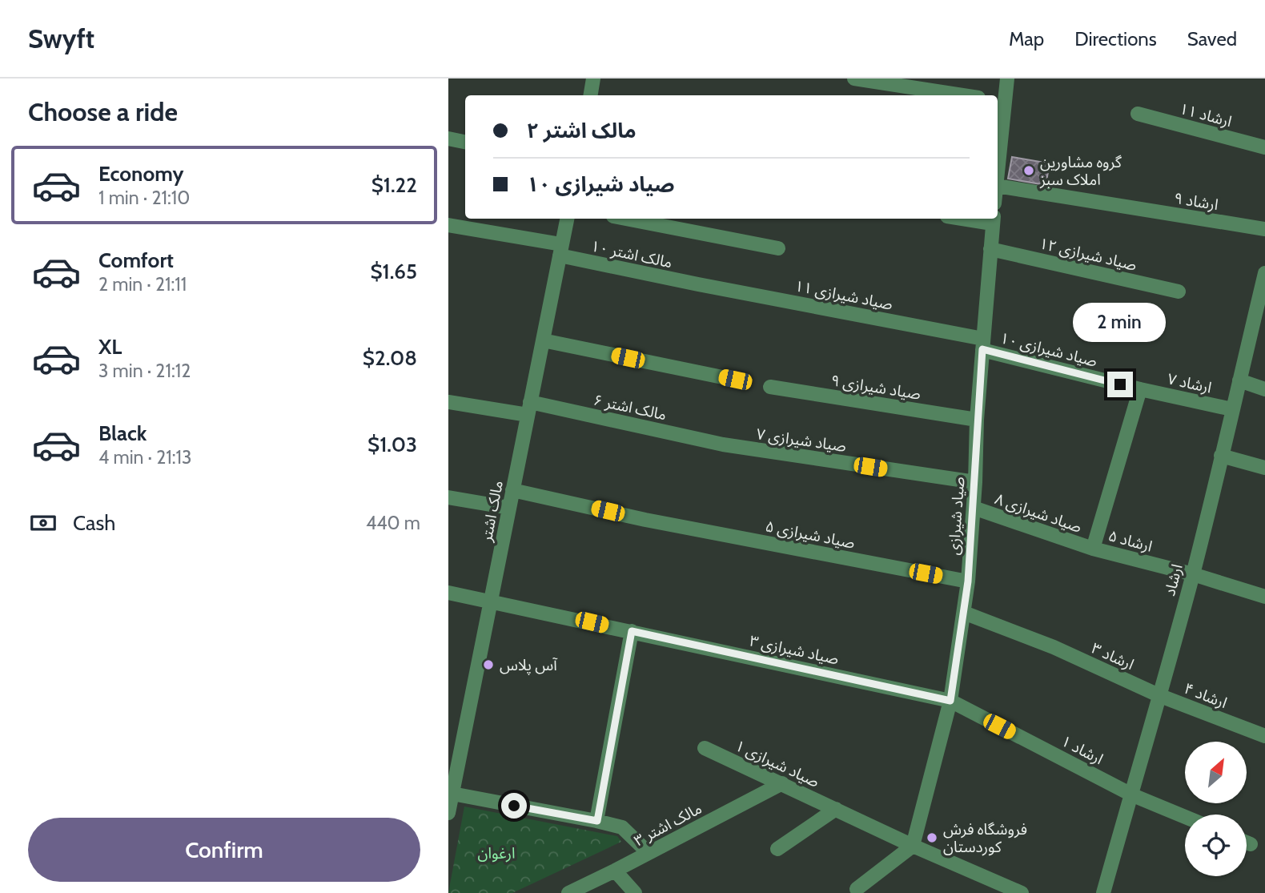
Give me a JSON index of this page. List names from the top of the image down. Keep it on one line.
{"streets":{"street":["ارشاد ۱۱","ارشاد ۹","مالک اشتر ۱۰","صیاد شیرازی ۱۲","صیاد شیرازی ۱۱","صیاد شیرازی ۱۰","ارشاد ۷","صیاد شیرازی ۹","مالک اشتر ۶","صیاد شیرازی ۷","مالک اشتر","صیاد شیرازی ۸","صیاد شیرازی","صیاد شیرازی ۵","ارشاد ۵","ارشاد","صیاد شیرازی ۳","ارشاد ۳","ارشاد ۴","ارشاد ۱","صیاد شیرازی ۱","مالک اشتر ۳"]},"crossings":[["مالک اشتر ۱۰","صیاد شیرازی ۱۱"],["مالک اشتر ۱۰","مالک اشتر"],["صیاد شیرازی ۱۲","صیاد شیرازی"],["صیاد شیرازی ۱۱","صیاد شیرازی ۱۰"],["صیاد شیرازی ۱۱","صیاد شیرازی"],["صیاد شیرازی ۱۰","ارشاد ۷"],["صیاد شیرازی ۱۰","صیاد شیرازی"],["ارشاد ۷","ارشاد"],["صیاد شیرازی ۹","صیاد شیرازی"],["مالک اشتر ۶","صیاد شیرازی ۷"],["مالک اشتر ۶","مالک اشتر"],["صیاد شیرازی ۷","صیاد شیرازی"],["مالک اشتر","صیاد شیرازی ۵"],["مالک اشتر","صیاد شیرازی ۳"],["صیاد شیرازی ۸","صیاد شیرازی"],["صیاد شیرازی ۸","ارشاد ۵"],["صیاد شیرازی","صیاد شیرازی ۵"],["صیاد شیرازی","صیاد شیرازی ۳"],["صیاد شیرازی","ارشاد ۳"],["صیاد شیرازی","صیاد شیرازی ۱"],["ارشاد ۵","ارشاد"],["ارشاد","ارشاد ۳"],["ارشاد","ارشاد ۴"],["ارشاد","ارشاد ۱"],["صیاد شیرازی ۳","ارشاد ۱"],["ارشاد ۳","ارشاد ۴"],["صیاد شیرازی ۱","مالک اشتر ۳"]],"parks":["ارغوان"],"places":["گروه مشاورین املاک سبز","آس پلاس","فروشگاه فرش کوردستان"],"north":"top right","page":{"header":"Swyft","nav":["Map","Directions","Saved"],"heading":"Choose a ride","banner":["مالک اشتر ۲","صیاد شیرازی ۱۰"],"list":[{"name":"Economy","note":"1 min · 21:10","value":"$1.22"},{"name":"Comfort","note":"2 min · 21:11","value":"$1.65"},{"name":"XL","note":"3 min · 21:12","value":"$2.08"},{"name":"Black","note":"4 min · 21:13","value":"$1.03"}],"bubble":"2 min","pay":["Cash","440 m"],"buttons":"Confirm"}}
